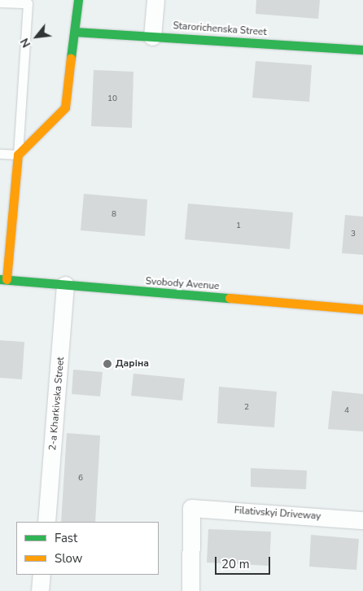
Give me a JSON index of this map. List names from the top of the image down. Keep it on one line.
{"streets":{"street":["Starorichenska Street","Svobody Avenue","2-a Kharkivska Street","Filativskyi Driveway"]},"crossings":[["Svobody Avenue","2-a Kharkivska Street"]],"places":["Даріна"],"house_numbers":["10","8","1","3","2","4","6"],"legend":["Fast","Slow"],"scale_bar":"20 m","north":"bottom left"}
